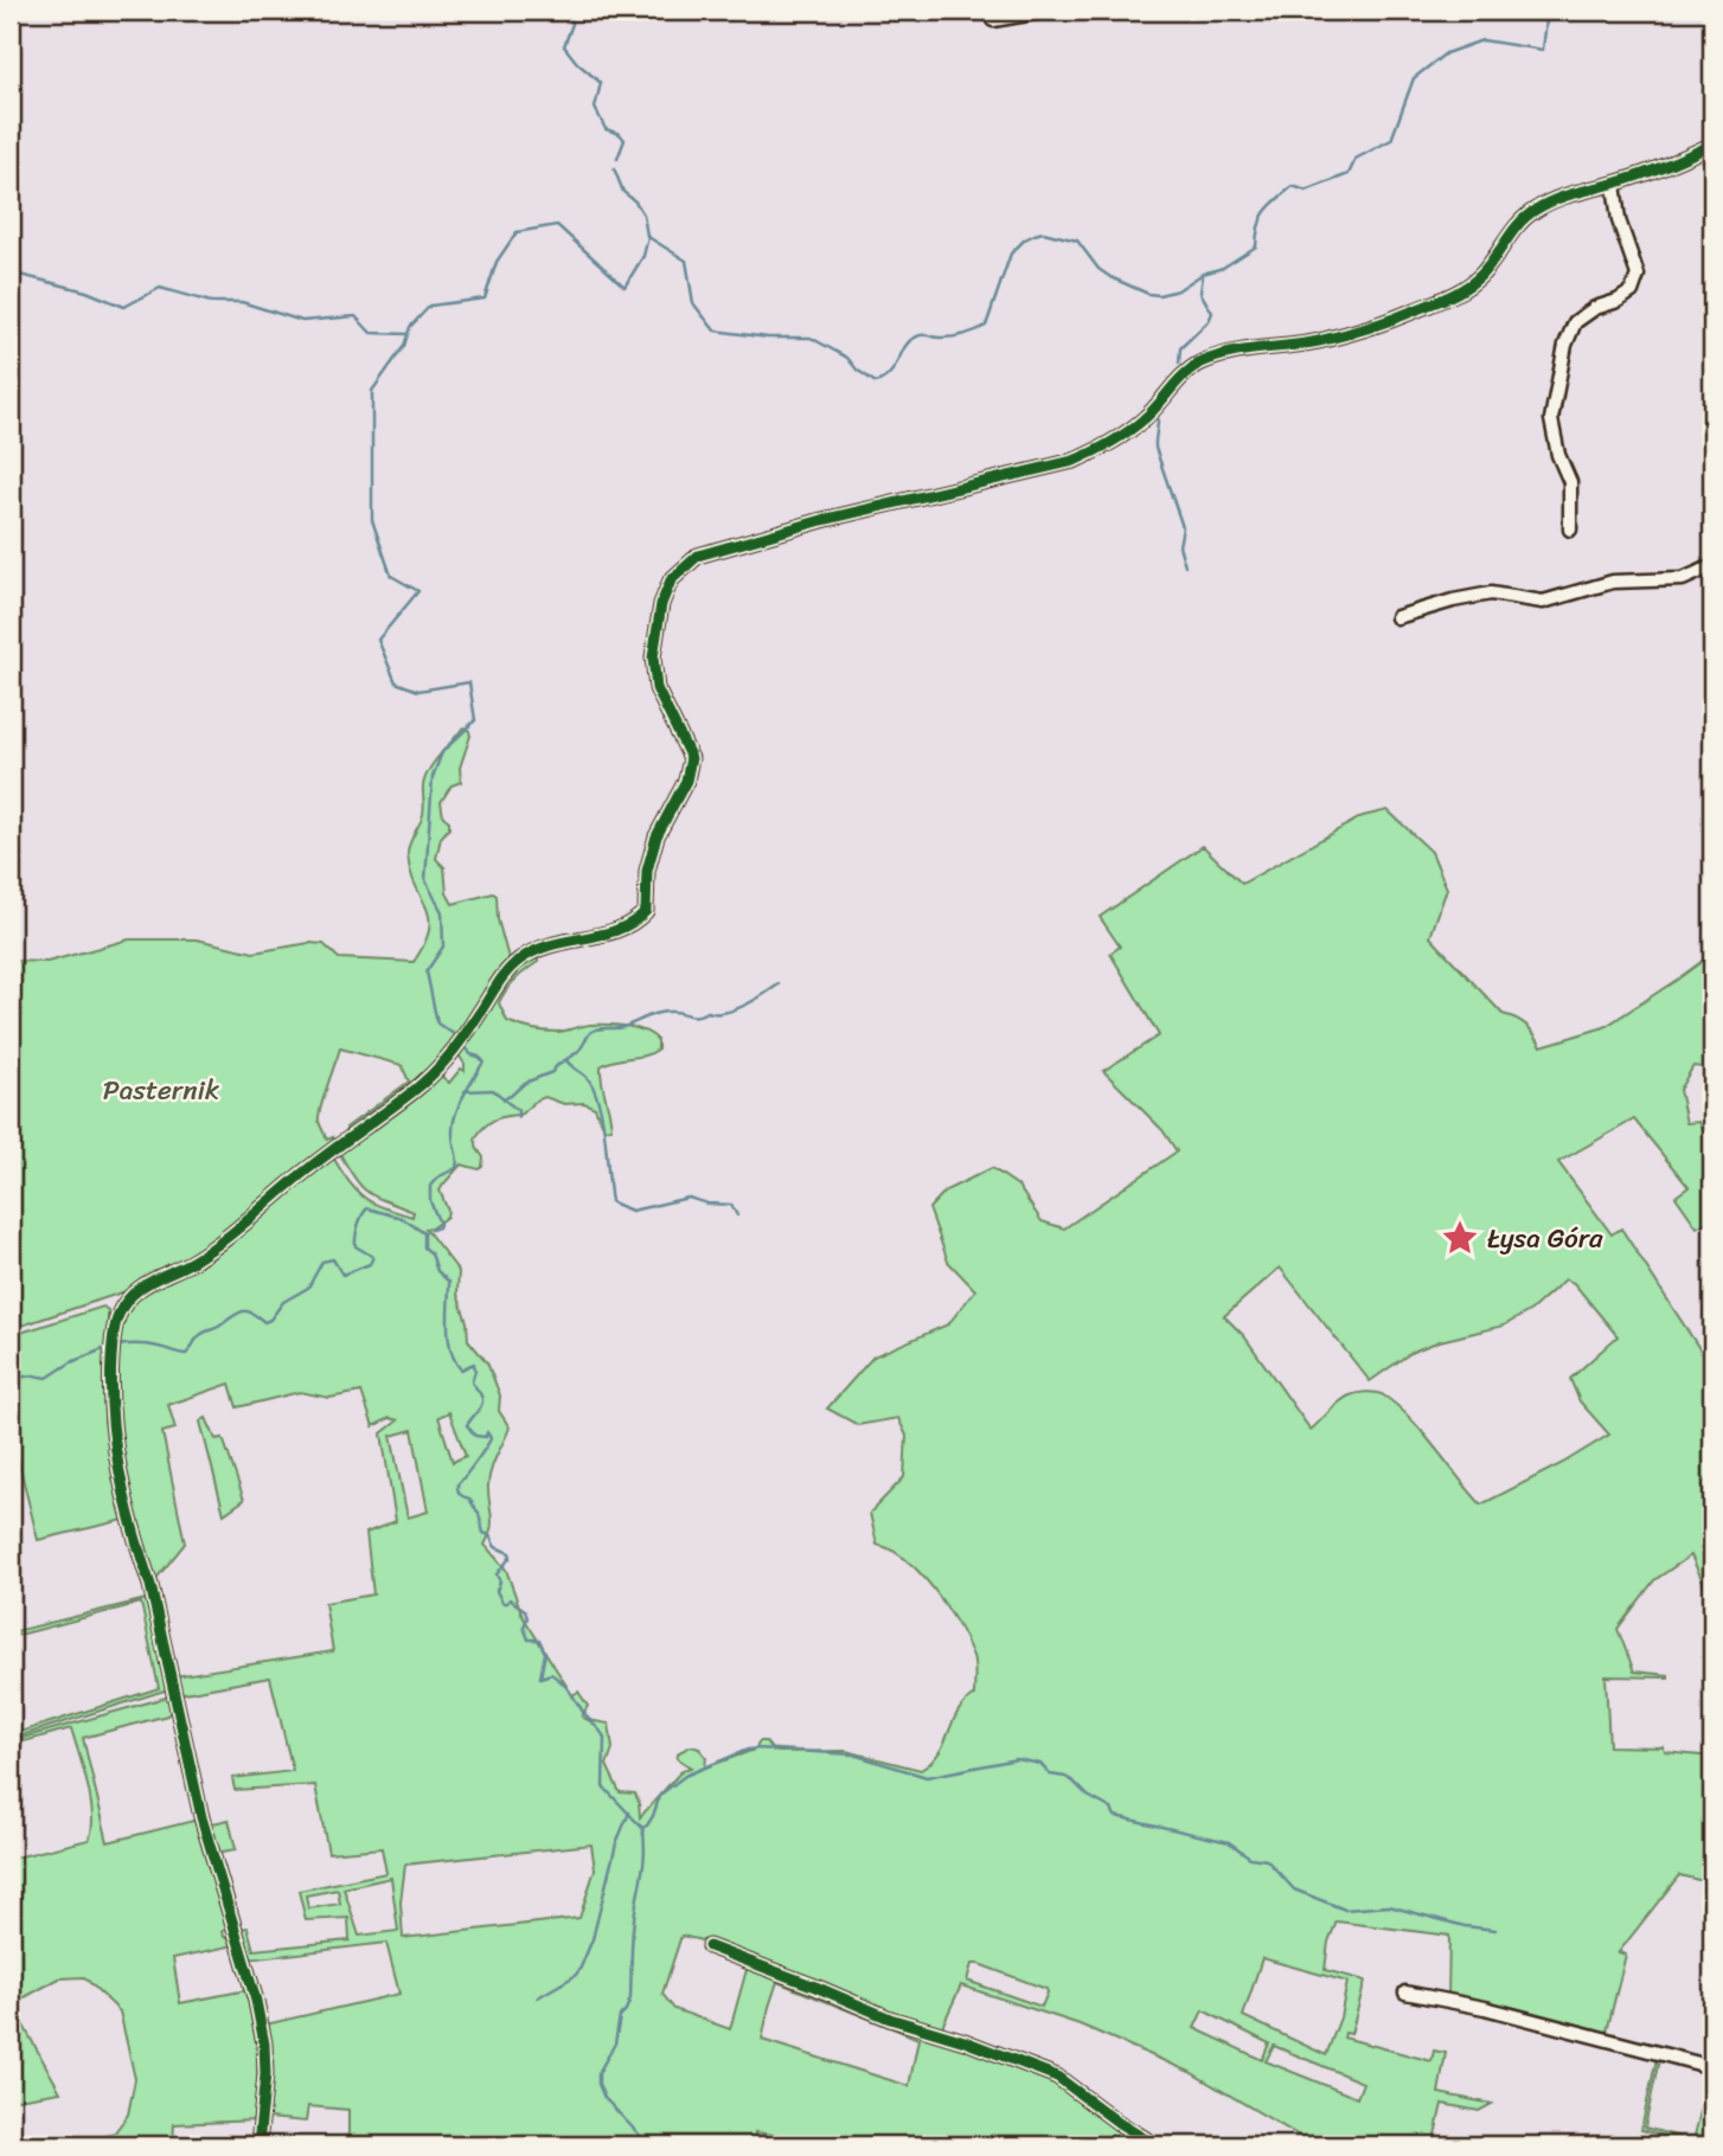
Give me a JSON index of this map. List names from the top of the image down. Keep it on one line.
{"parks":["Pasternik"],"places":{"place":["Łysa Góra"]}}
